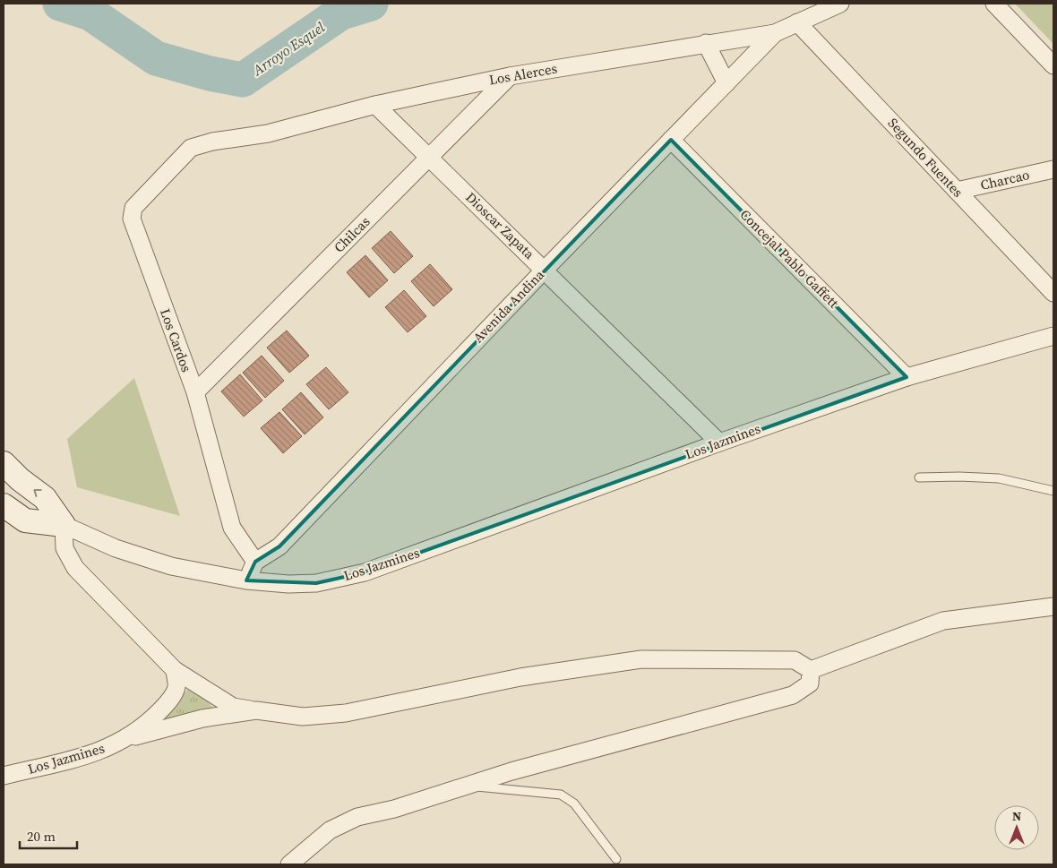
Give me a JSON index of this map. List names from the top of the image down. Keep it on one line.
{"streets":{"street":["Los Alerces","Segundo Fuentes","Charcao","Dioscar Zapata","Chilcas","Concejal Pablo Gaffett","Avenida Andina","Los Cardos","Los Jazmines"]},"crossings":[["Los Alerces","Segundo Fuentes"],["Los Alerces","Dioscar Zapata"],["Los Alerces","Chilcas"],["Los Alerces","Avenida Andina"],["Los Alerces","Los Cardos"],["Segundo Fuentes","Charcao"],["Dioscar Zapata","Chilcas"],["Dioscar Zapata","Avenida Andina"],["Dioscar Zapata","Los Jazmines"],["Chilcas","Los Cardos"],["Concejal Pablo Gaffett","Avenida Andina"],["Concejal Pablo Gaffett","Los Jazmines"],["Avenida Andina","Los Cardos"]],"water":["Arroyo Esquel"],"scale_bar":"20 m","north":"top"}
